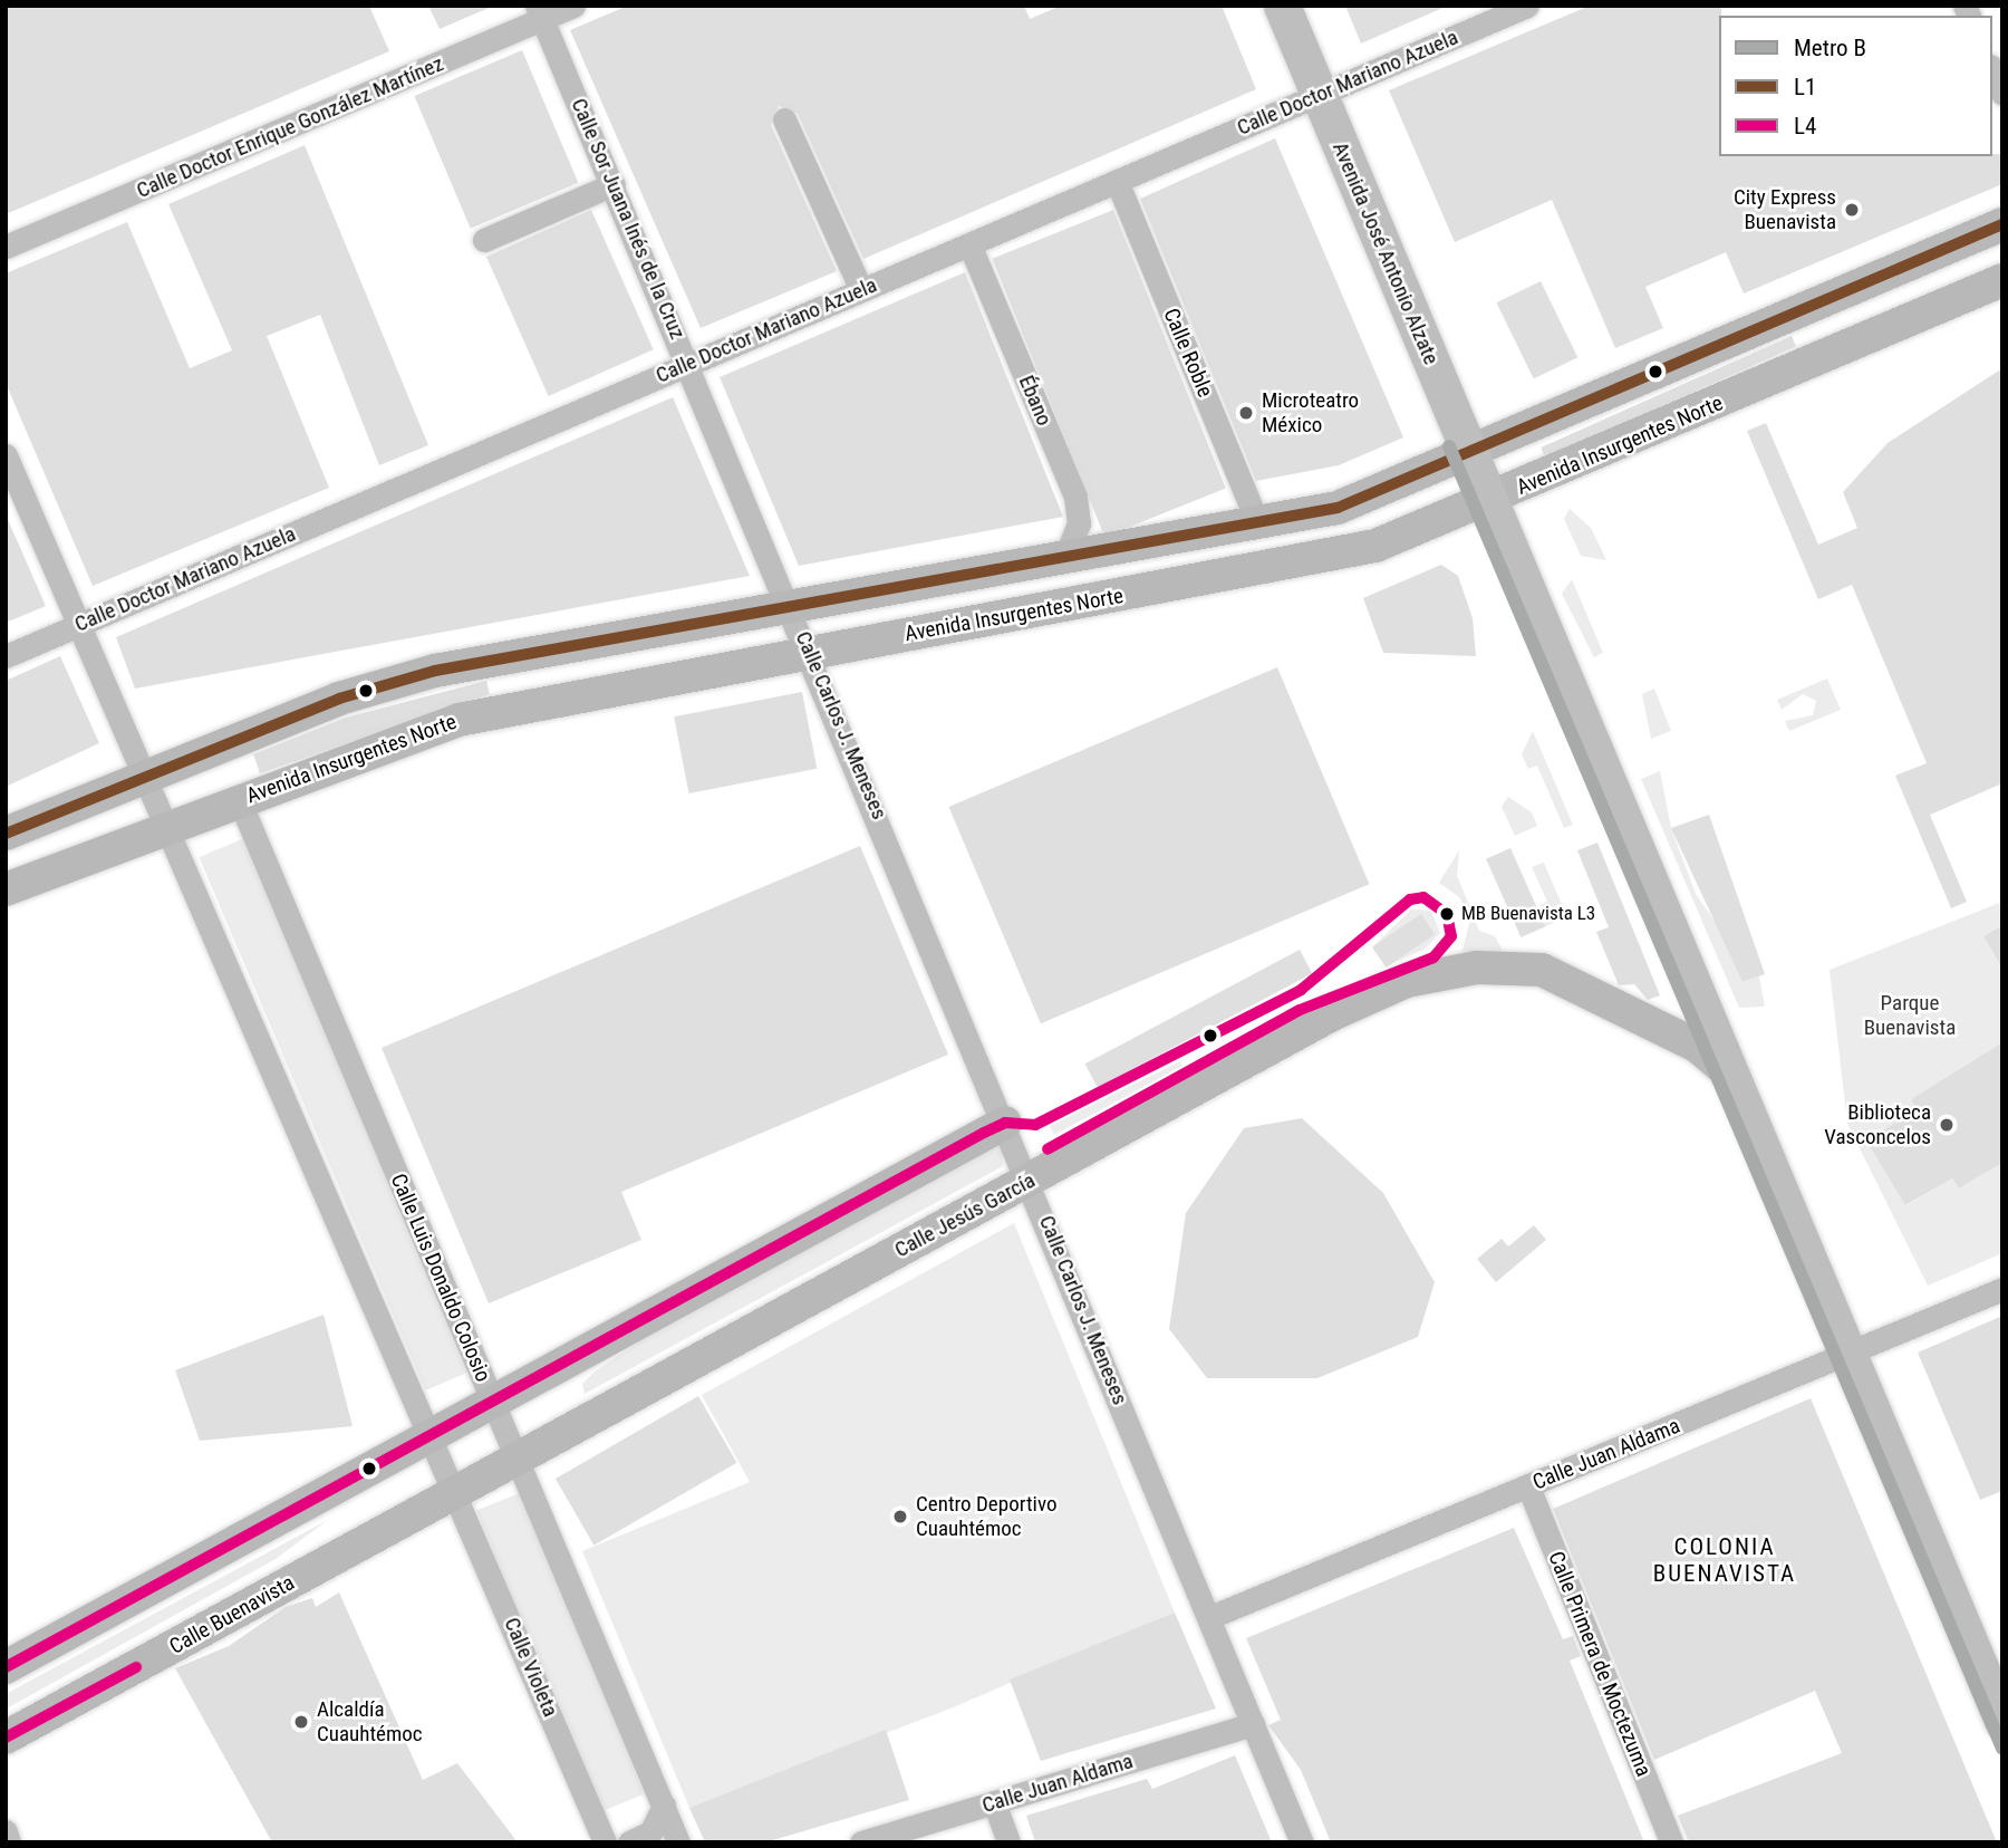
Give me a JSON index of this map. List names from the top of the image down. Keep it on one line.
{"streets":{"main road":["Avenida José Antonio Alzate","Avenida Insurgentes Norte","Calle Jesús García","Calle Buenavista"],"street":["Calle Doctor Mariano Azuela","Calle Doctor Enrique González Martínez","Calle Sor Juana Inés de la Cruz","Calle Roble","Ébano","Calle Carlos J. Meneses","Calle Luis Donaldo Colosio","Calle Juan Aldama","Calle Primera de Moctezuma","Calle Violeta"]},"crossings":[["Calle Doctor Mariano Azuela","Calle Sor Juana Inés de la Cruz"],["Calle Doctor Mariano Azuela","Avenida José Antonio Alzate"],["Calle Doctor Mariano Azuela","Calle Roble"],["Calle Doctor Mariano Azuela","Ébano"],["Calle Doctor Enrique González Martínez","Calle Sor Juana Inés de la Cruz"],["Calle Sor Juana Inés de la Cruz","Calle Carlos J. Meneses"],["Avenida José Antonio Alzate","Avenida Insurgentes Norte"],["Avenida José Antonio Alzate","Calle Jesús García"],["Avenida José Antonio Alzate","Calle Juan Aldama"],["Avenida Insurgentes Norte","Calle Carlos J. Meneses"],["Avenida Insurgentes Norte","Calle Luis Donaldo Colosio"],["Calle Carlos J. Meneses","Calle Jesús García"],["Calle Carlos J. Meneses","Calle Juan Aldama"],["Calle Jesús García","Calle Luis Donaldo Colosio"],["Calle Jesús García","Calle Buenavista"],["Calle Jesús García","Calle Violeta"],["Calle Juan Aldama","Calle Primera de Moctezuma"],["Calle Buenavista","Calle Violeta"]],"districts":["COLONIA BUENAVISTA"],"parks":["Parque Buenavista"],"places":["City Express Buenavista","Microteatro México","MB Buenavista L3","Biblioteca Vasconcelos","Centro Deportivo Cuauhtémoc","Alcaldía Cuauhtémoc"],"lines":["transit line L1","metro line B","transit line L4"],"legend":["Metro B","L1","L4"]}
